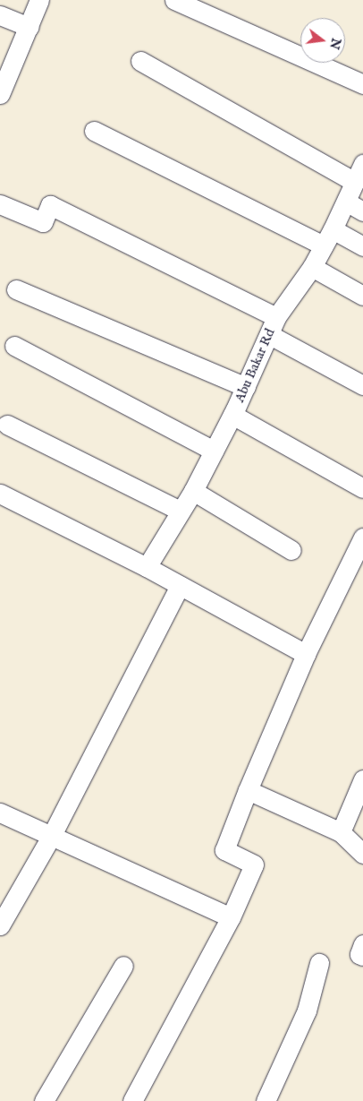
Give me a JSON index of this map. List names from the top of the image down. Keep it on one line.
{"streets":{"street":["Abu Bakar Rd"]},"north":"right"}
